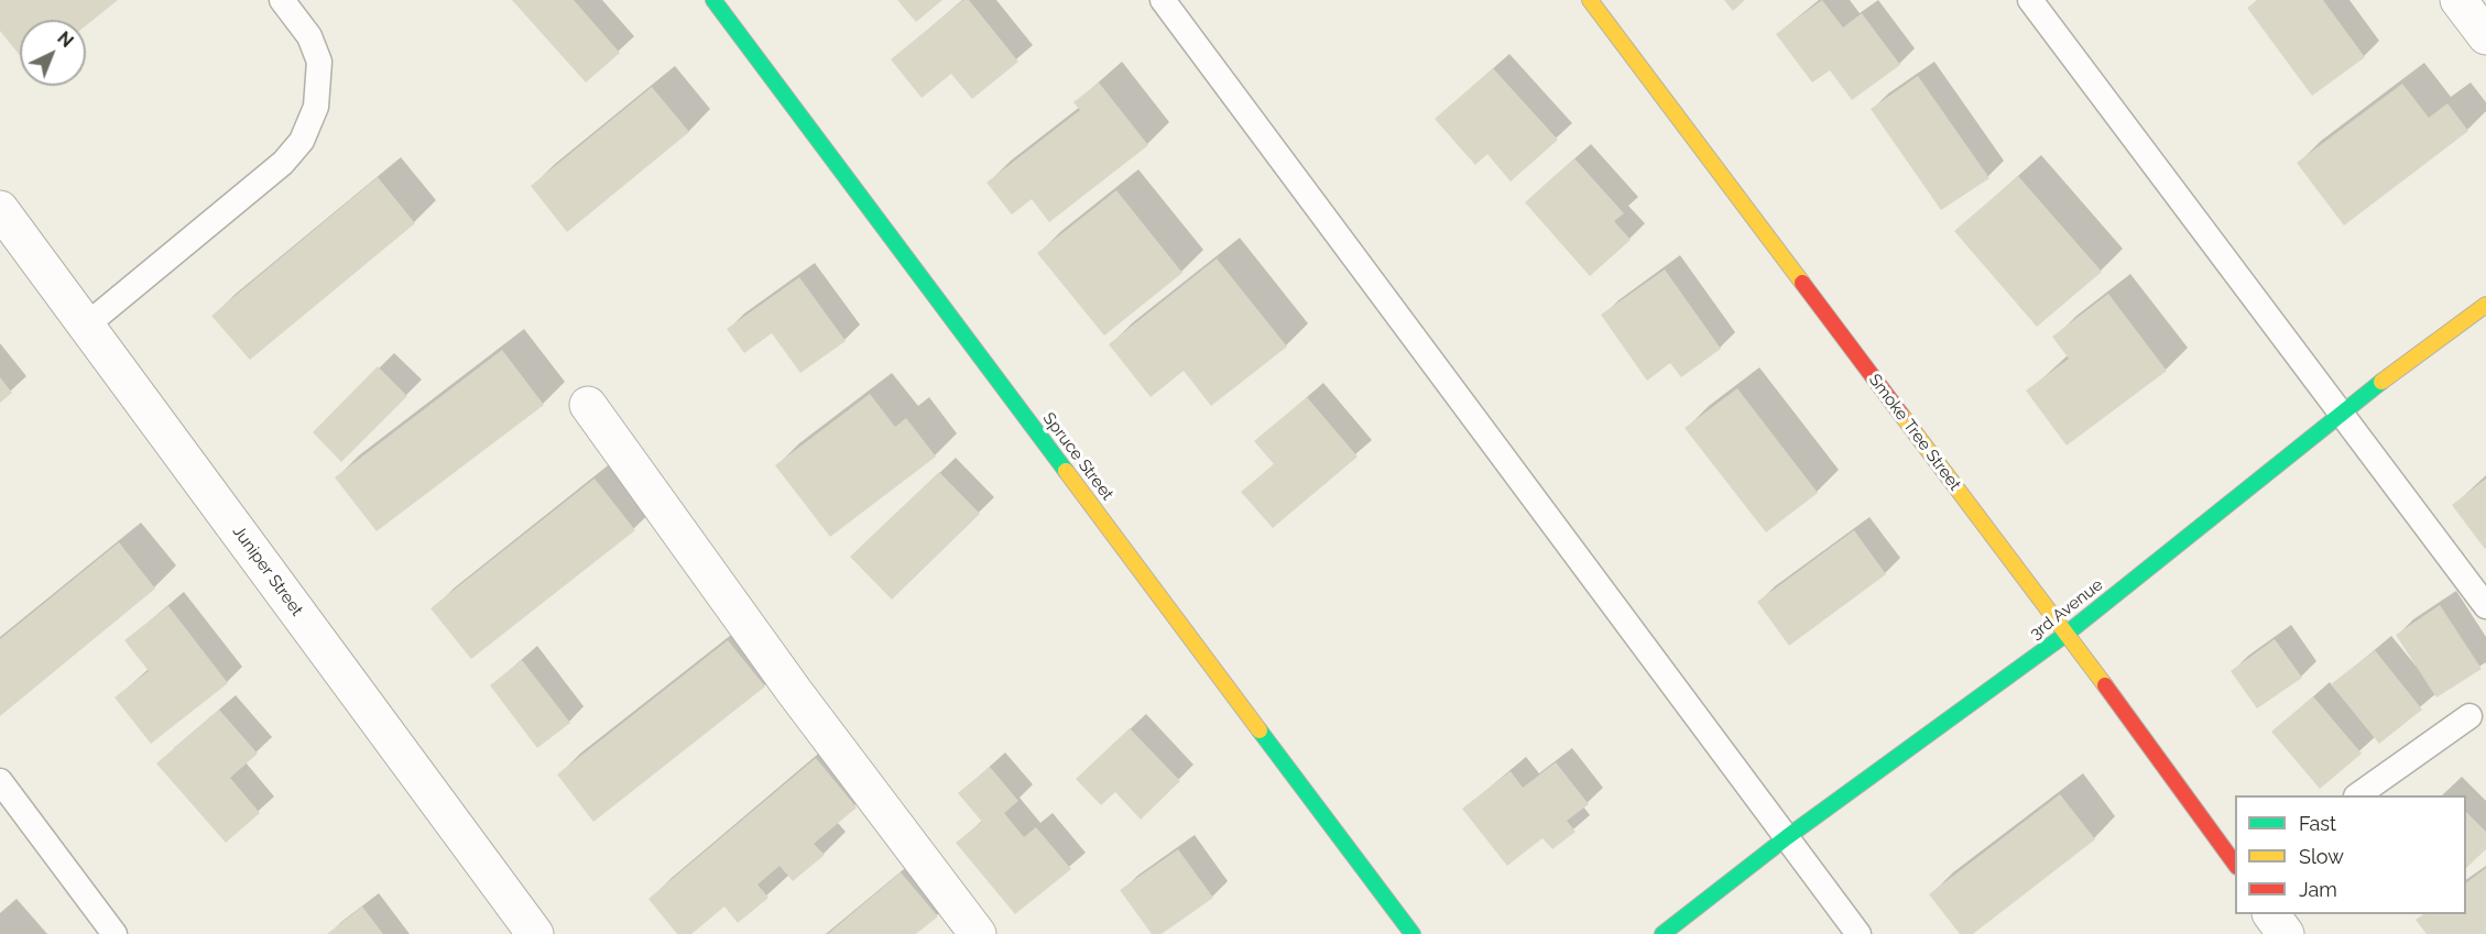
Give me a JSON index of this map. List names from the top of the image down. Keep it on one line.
{"streets":{"street":["Smoke Tree Street","Spruce Street","Juniper Street","3rd Avenue"]},"crossings":[["Smoke Tree Street","3rd Avenue"]],"legend":["Fast","Slow","Jam"],"north":"top right"}
